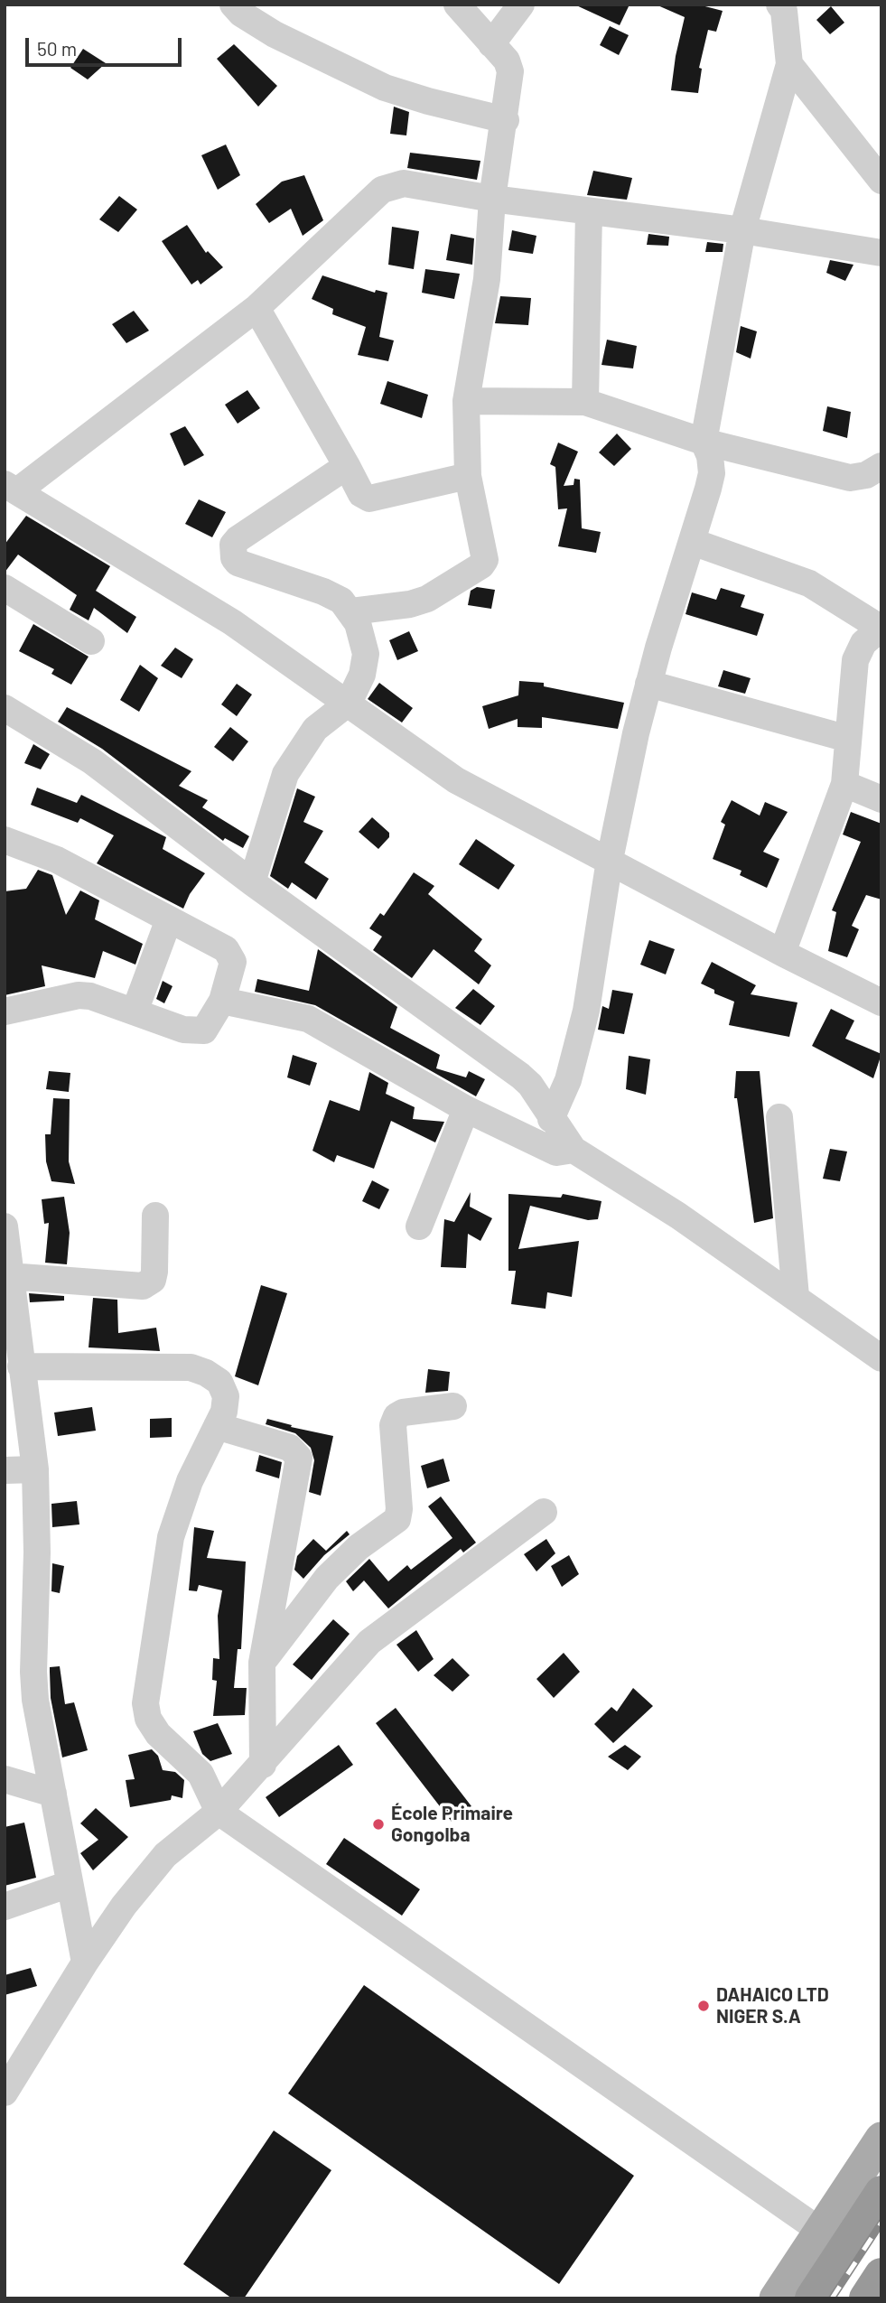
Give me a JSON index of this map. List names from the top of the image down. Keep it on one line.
{"places":["École Primaire Gongolba","DAHAICO LTD NIGER S.A"],"scale_bar":"50 m"}
